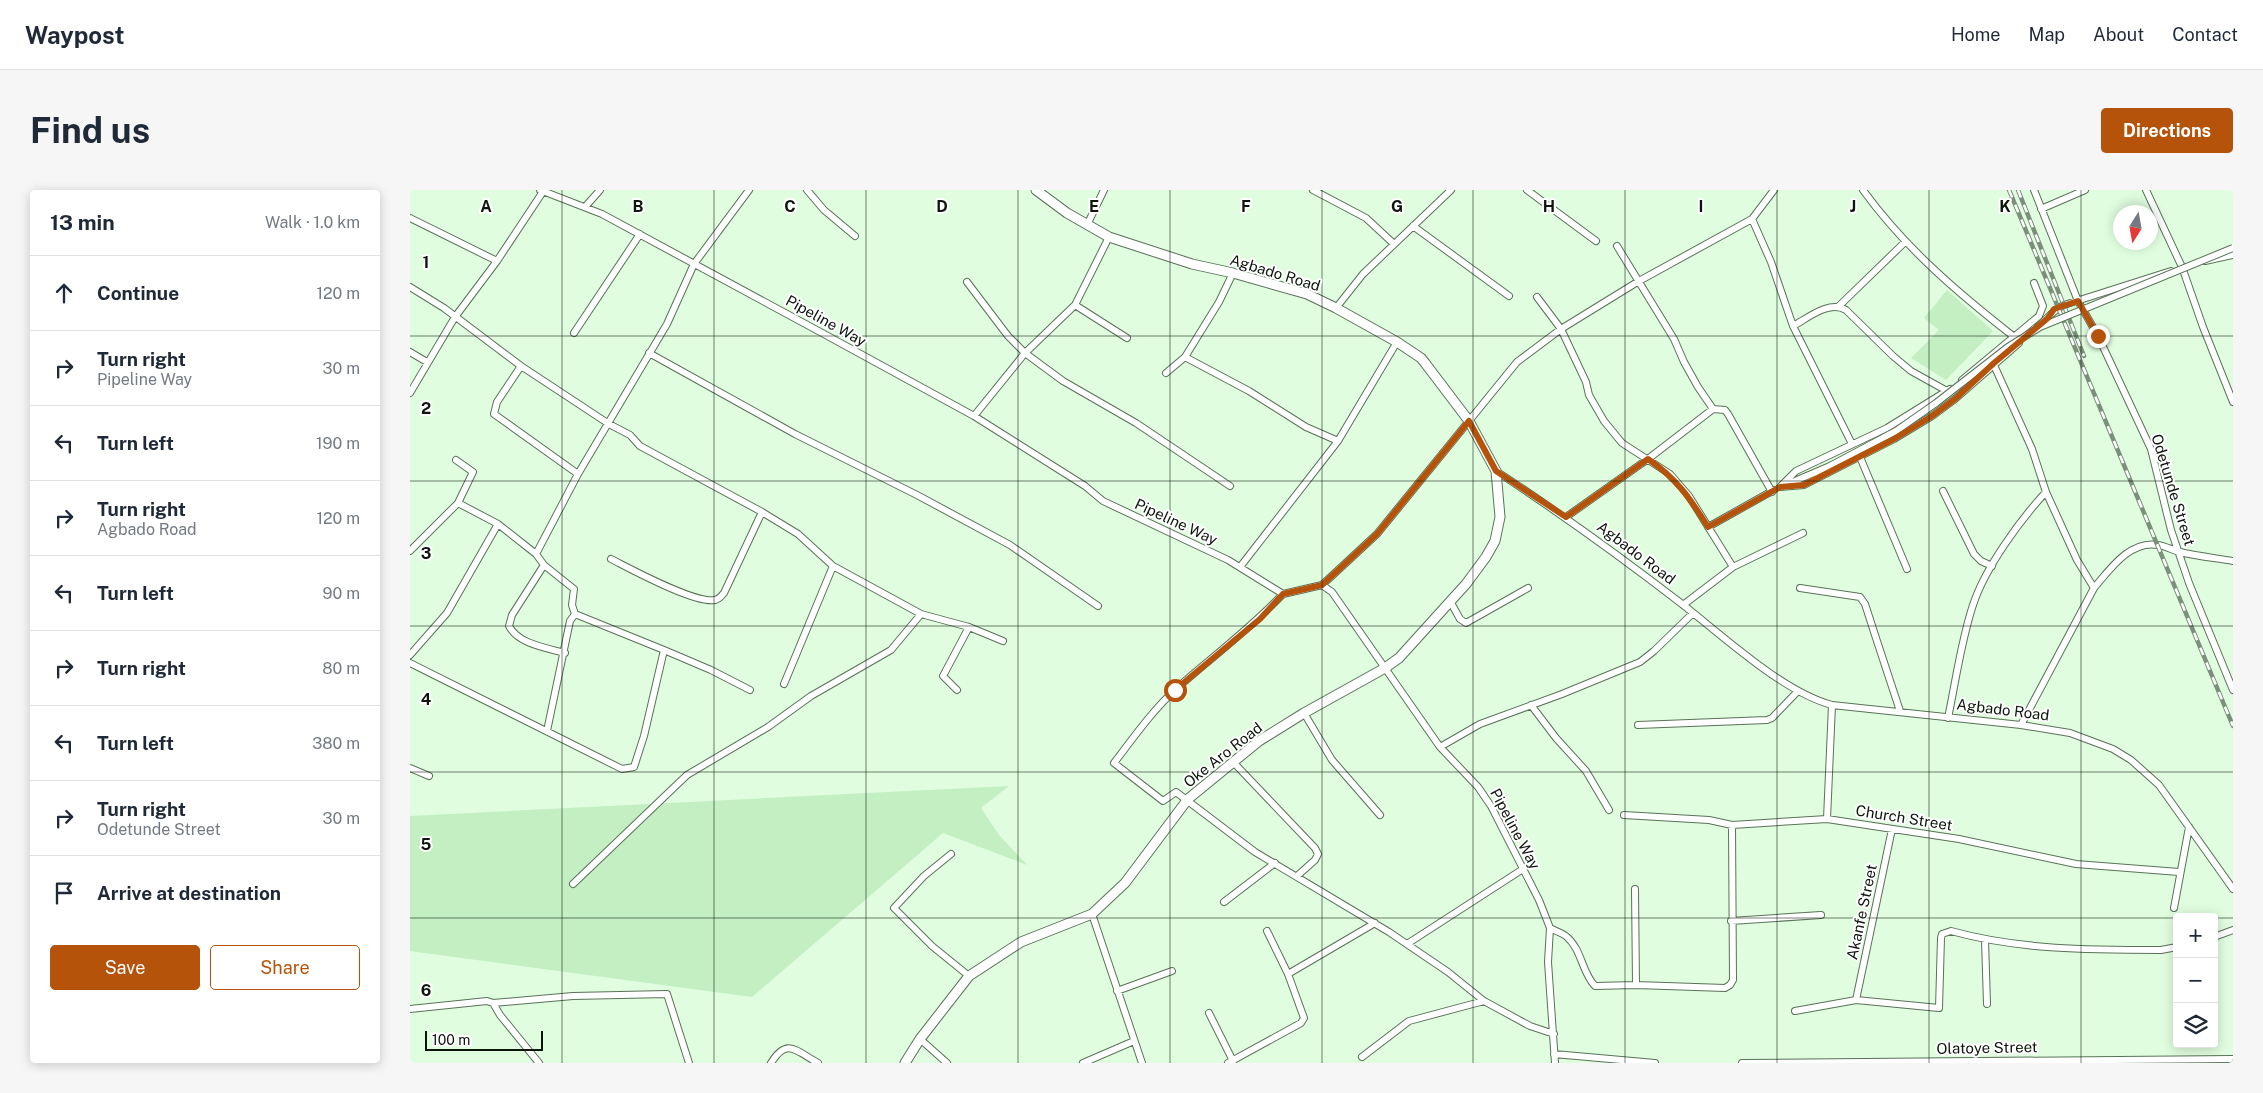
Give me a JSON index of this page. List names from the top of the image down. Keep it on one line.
{"streets":{"main road":["Agbado Road","Oke Aro Road"],"street":["Pipeline Way","Odetunde Street","Church Street","Akanfe Street","Olatoye Street"]},"crossings":[["Agbado Road","Oke Aro Road"],["Pipeline Way","Oke Aro Road"],["Church Street","Akanfe Street"]],"scale_bar":"100 m","north":"bottom","page":{"header":"Waypost","nav":["Home","Map","About","Contact"],"buttons":["Directions",["Save","Share"]],"title":"Find us","heading":["13 min","Walk · 1.0 km"],"list":[["Continue","120 m"],["Turn right","Pipeline Way","30 m"],["Turn left","190 m"],["Turn right","Agbado Road","120 m"],["Turn left","90 m"],["Turn right","80 m"],["Turn left","380 m"],["Turn right","Odetunde Street","30 m"],"Arrive at destination"],"map_buttons":["+","−"],"scale":"100 m"},"grid":{"columns":["A","B","C","D","E","F","G","H","I","J","K"],"rows":["1","2","3","4","5","6"]}}
